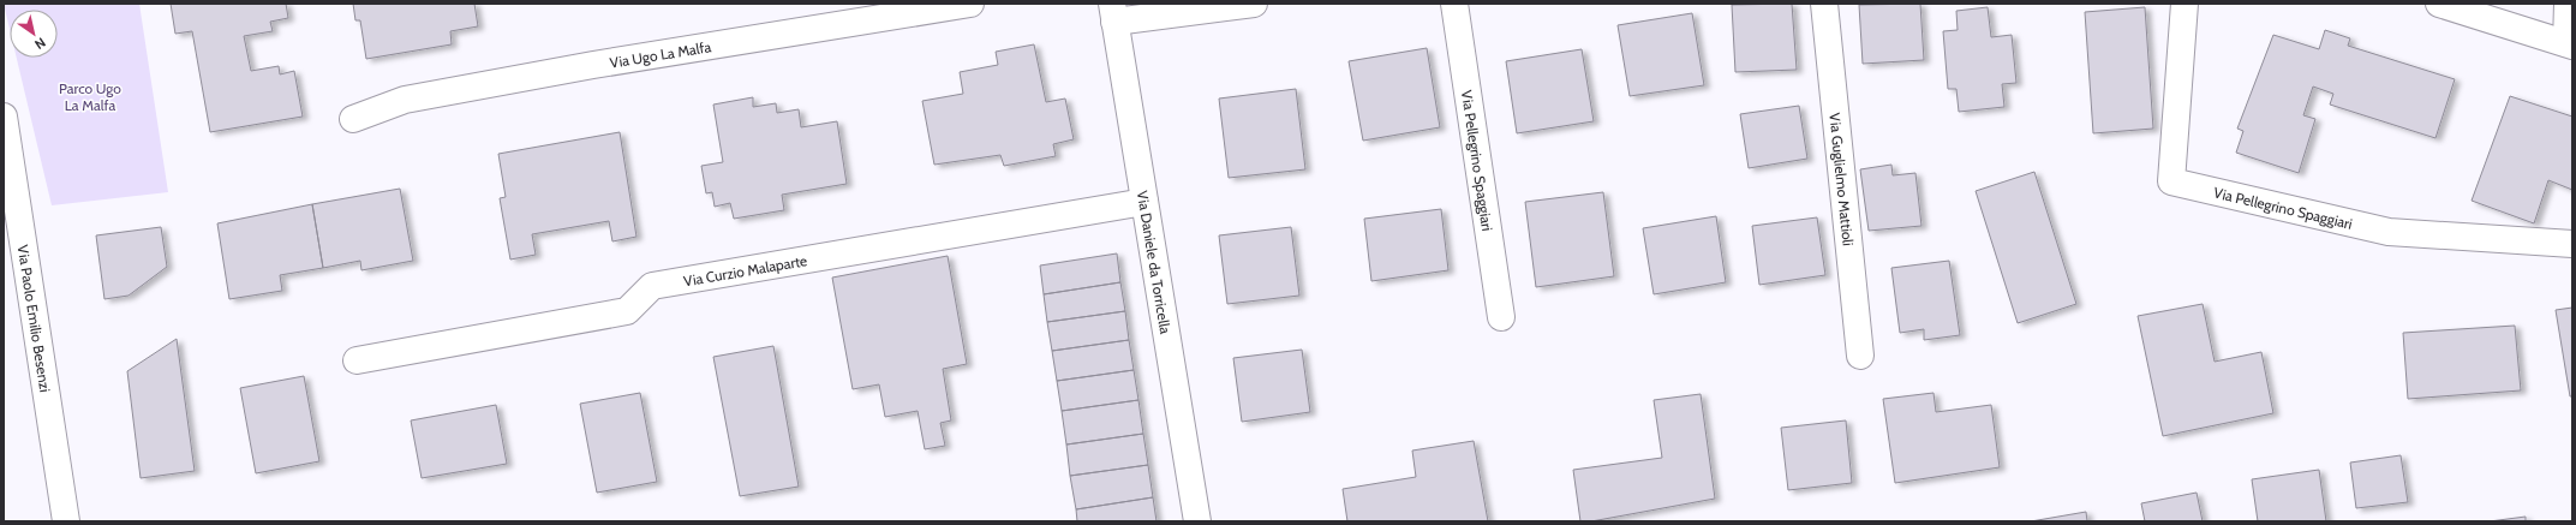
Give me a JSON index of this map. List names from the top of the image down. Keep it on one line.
{"streets":{"street":["Via Ugo La Malfa","Via Pellegrino Spaggiari","Via Guglielmo Mattioli","Via Daniele da Torricella","Via Curzio Malaparte","Via Paolo Emilio Besenzi"]},"crossings":[["Via Daniele da Torricella","Via Curzio Malaparte"]],"parks":["Parco Ugo La Malfa"],"north":"bottom right"}
